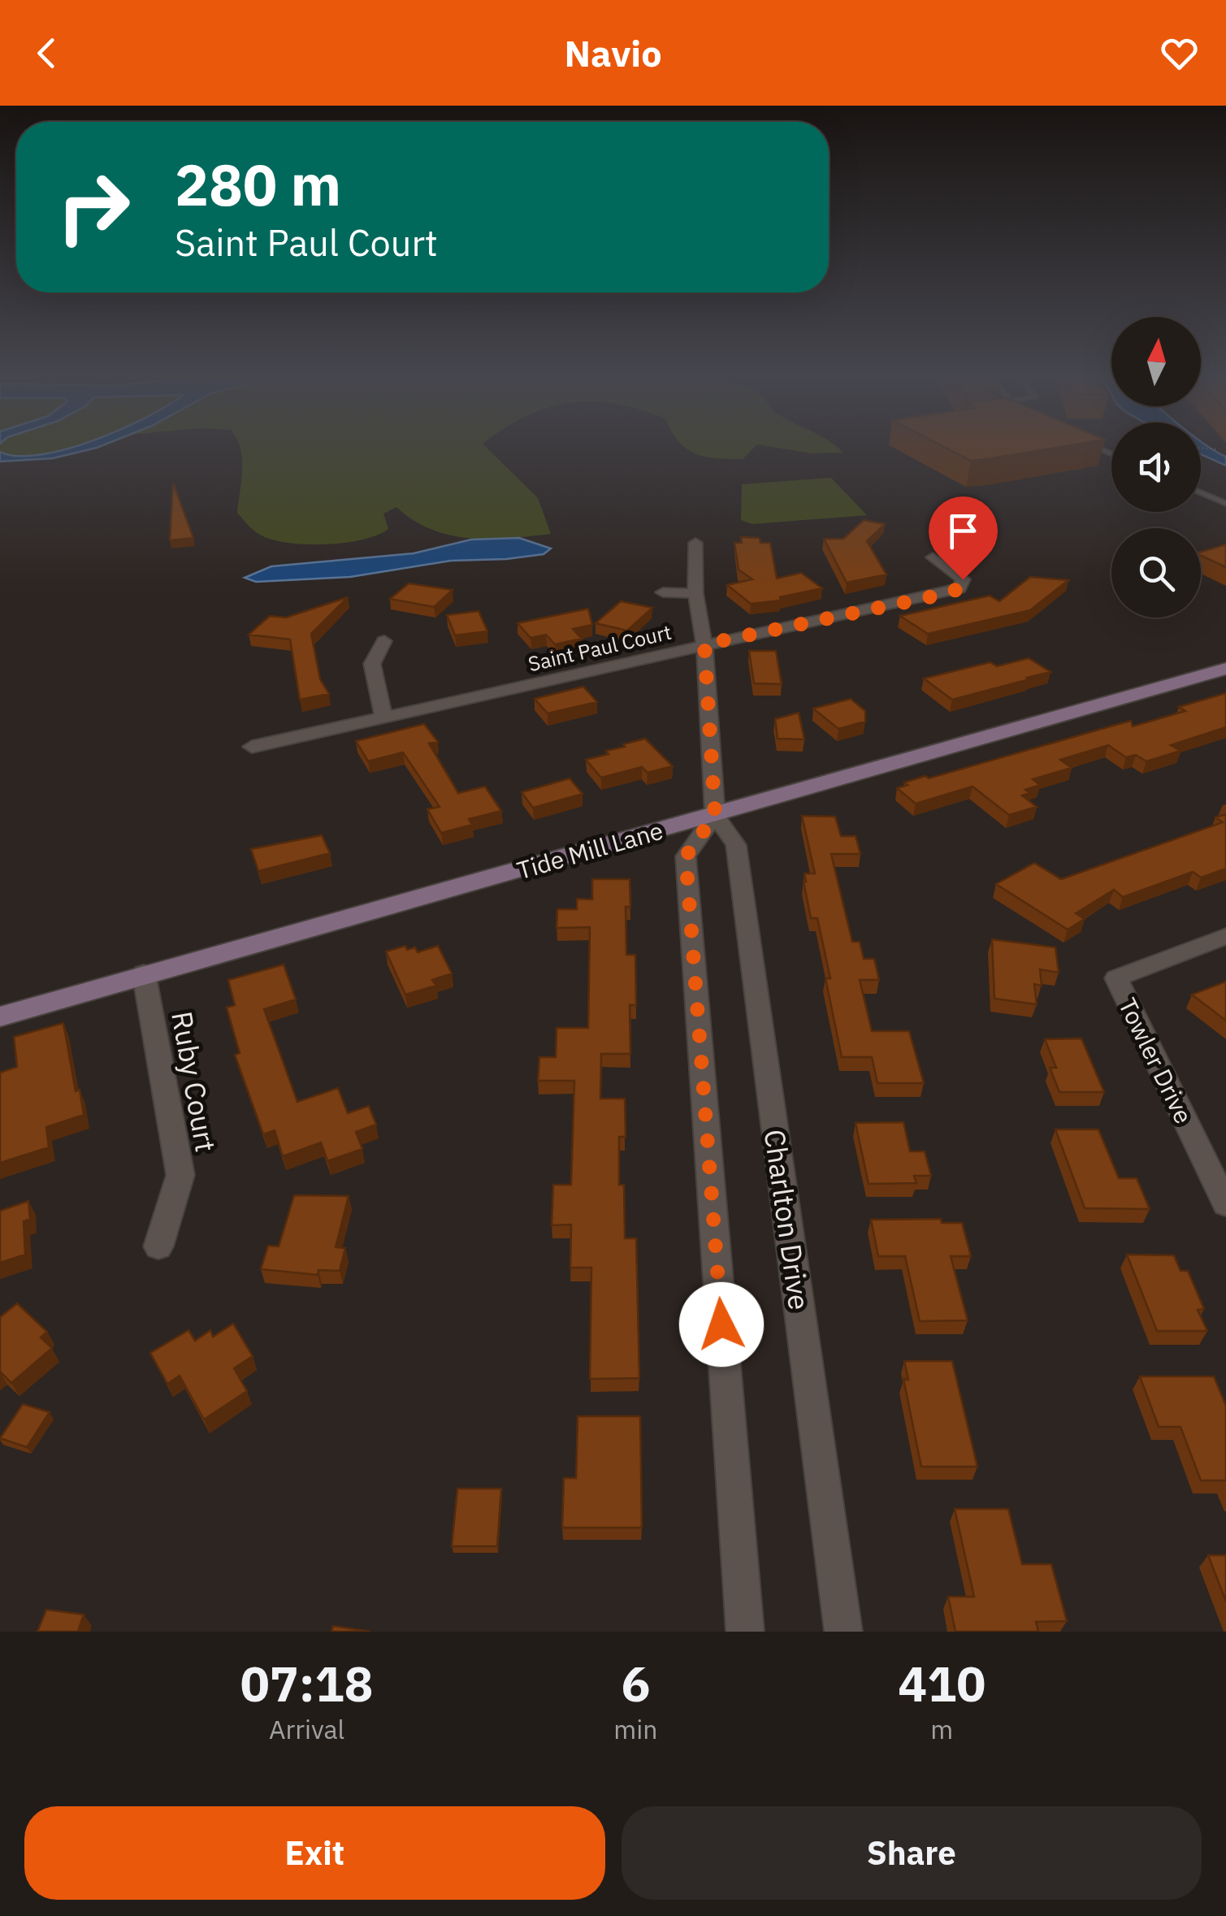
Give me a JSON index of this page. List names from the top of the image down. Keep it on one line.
{"streets":{"street":["Saint Paul Court","Tide Mill Lane","Towler Drive","Ruby Court","Charlton Drive"]},"crossings":[["Saint Paul Court","Charlton Drive"],["Tide Mill Lane","Ruby Court"],["Tide Mill Lane","Charlton Drive"]],"north":"top","page":{"header":"Navio","turn":["280 m","Saint Paul Court"],"eta":["07:18","Arrival","6","min","410","m"],"buttons":["Exit","Share"]}}
